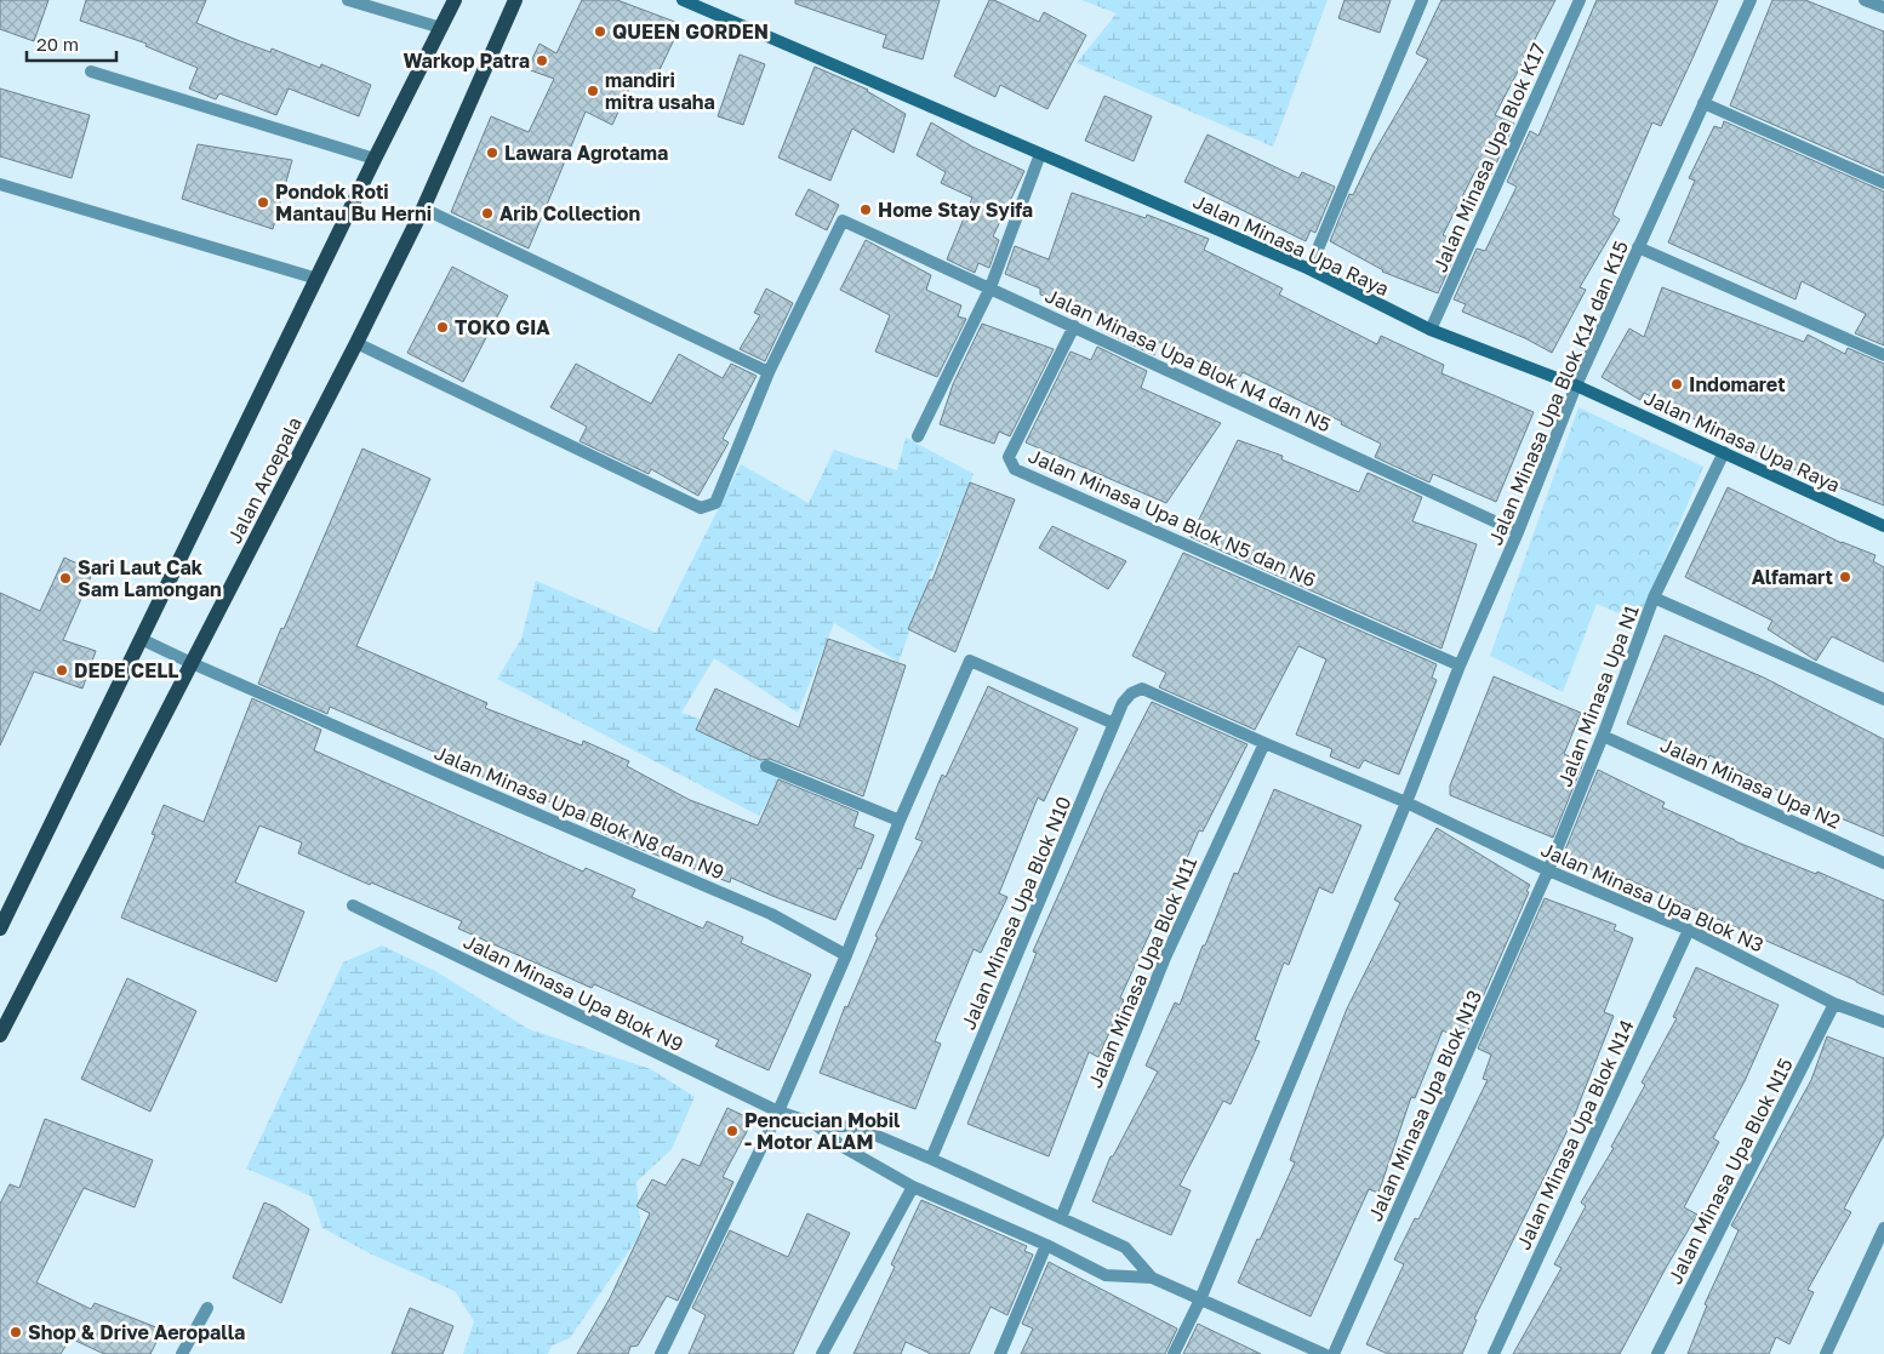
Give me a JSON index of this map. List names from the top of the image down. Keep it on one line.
{"streets":{"main road":["Jalan Aroepala"],"street":["Jalan Minasa Upa Blok K17","Jalan Minasa Upa Raya","Jalan Minasa Upa Blok N4 dan N5","Jalan Minasa Upa Blok K14 dan K15","Jalan Minasa Upa Blok N5 dan N6","Jalan Minasa Upa N1","Jalan Minasa Upa N2","Jalan Minasa Upa Blok N8 dan N9","Jalan Minasa Upa Blok N3","Jalan Minasa Upa Blok N10","Jalan Minasa Upa Blok N11","Jalan Minasa Upa Blok N9","Jalan Minasa Upa Blok N13","Jalan Minasa Upa Blok N14","Jalan Minasa Upa Blok N15"]},"crossings":[["Jalan Minasa Upa Blok K17","Jalan Minasa Upa Raya"],["Jalan Minasa Upa Raya","Jalan Minasa Upa Blok K14 dan K15"],["Jalan Minasa Upa Blok N4 dan N5","Jalan Minasa Upa Blok K14 dan K15"],["Jalan Minasa Upa Blok N4 dan N5","Jalan Minasa Upa Blok N5 dan N6"],["Jalan Minasa Upa Blok K14 dan K15","Jalan Minasa Upa Blok N5 dan N6"],["Jalan Minasa Upa Blok K14 dan K15","Jalan Minasa Upa Blok N3"],["Jalan Aroepala","Jalan Minasa Upa Blok N8 dan N9"],["Jalan Minasa Upa N1","Jalan Minasa Upa N2"],["Jalan Minasa Upa N1","Jalan Minasa Upa Blok N3"],["Jalan Minasa Upa N1","Jalan Minasa Upa Blok N13"],["Jalan Minasa Upa Blok N3","Jalan Minasa Upa Blok N10"],["Jalan Minasa Upa Blok N3","Jalan Minasa Upa Blok N11"],["Jalan Minasa Upa Blok N3","Jalan Minasa Upa Blok N13"],["Jalan Minasa Upa Blok N3","Jalan Minasa Upa Blok N14"],["Jalan Minasa Upa Blok N3","Jalan Minasa Upa Blok N15"]],"places":["QUEEN GORDEN","Warkop Patra","mandiri mitra usaha","Lawara Agrotama","Pondok Roti Mantau Bu Herni","Home Stay Syifa","Arib Collection","TOKO GIA","Indomaret","Alfamart","Sari Laut Cak Sam Lamongan","DEDE CELL","Pencucian Mobil - Motor ALAM","Shop & Drive Aeropalla"],"scale_bar":"20 m"}
